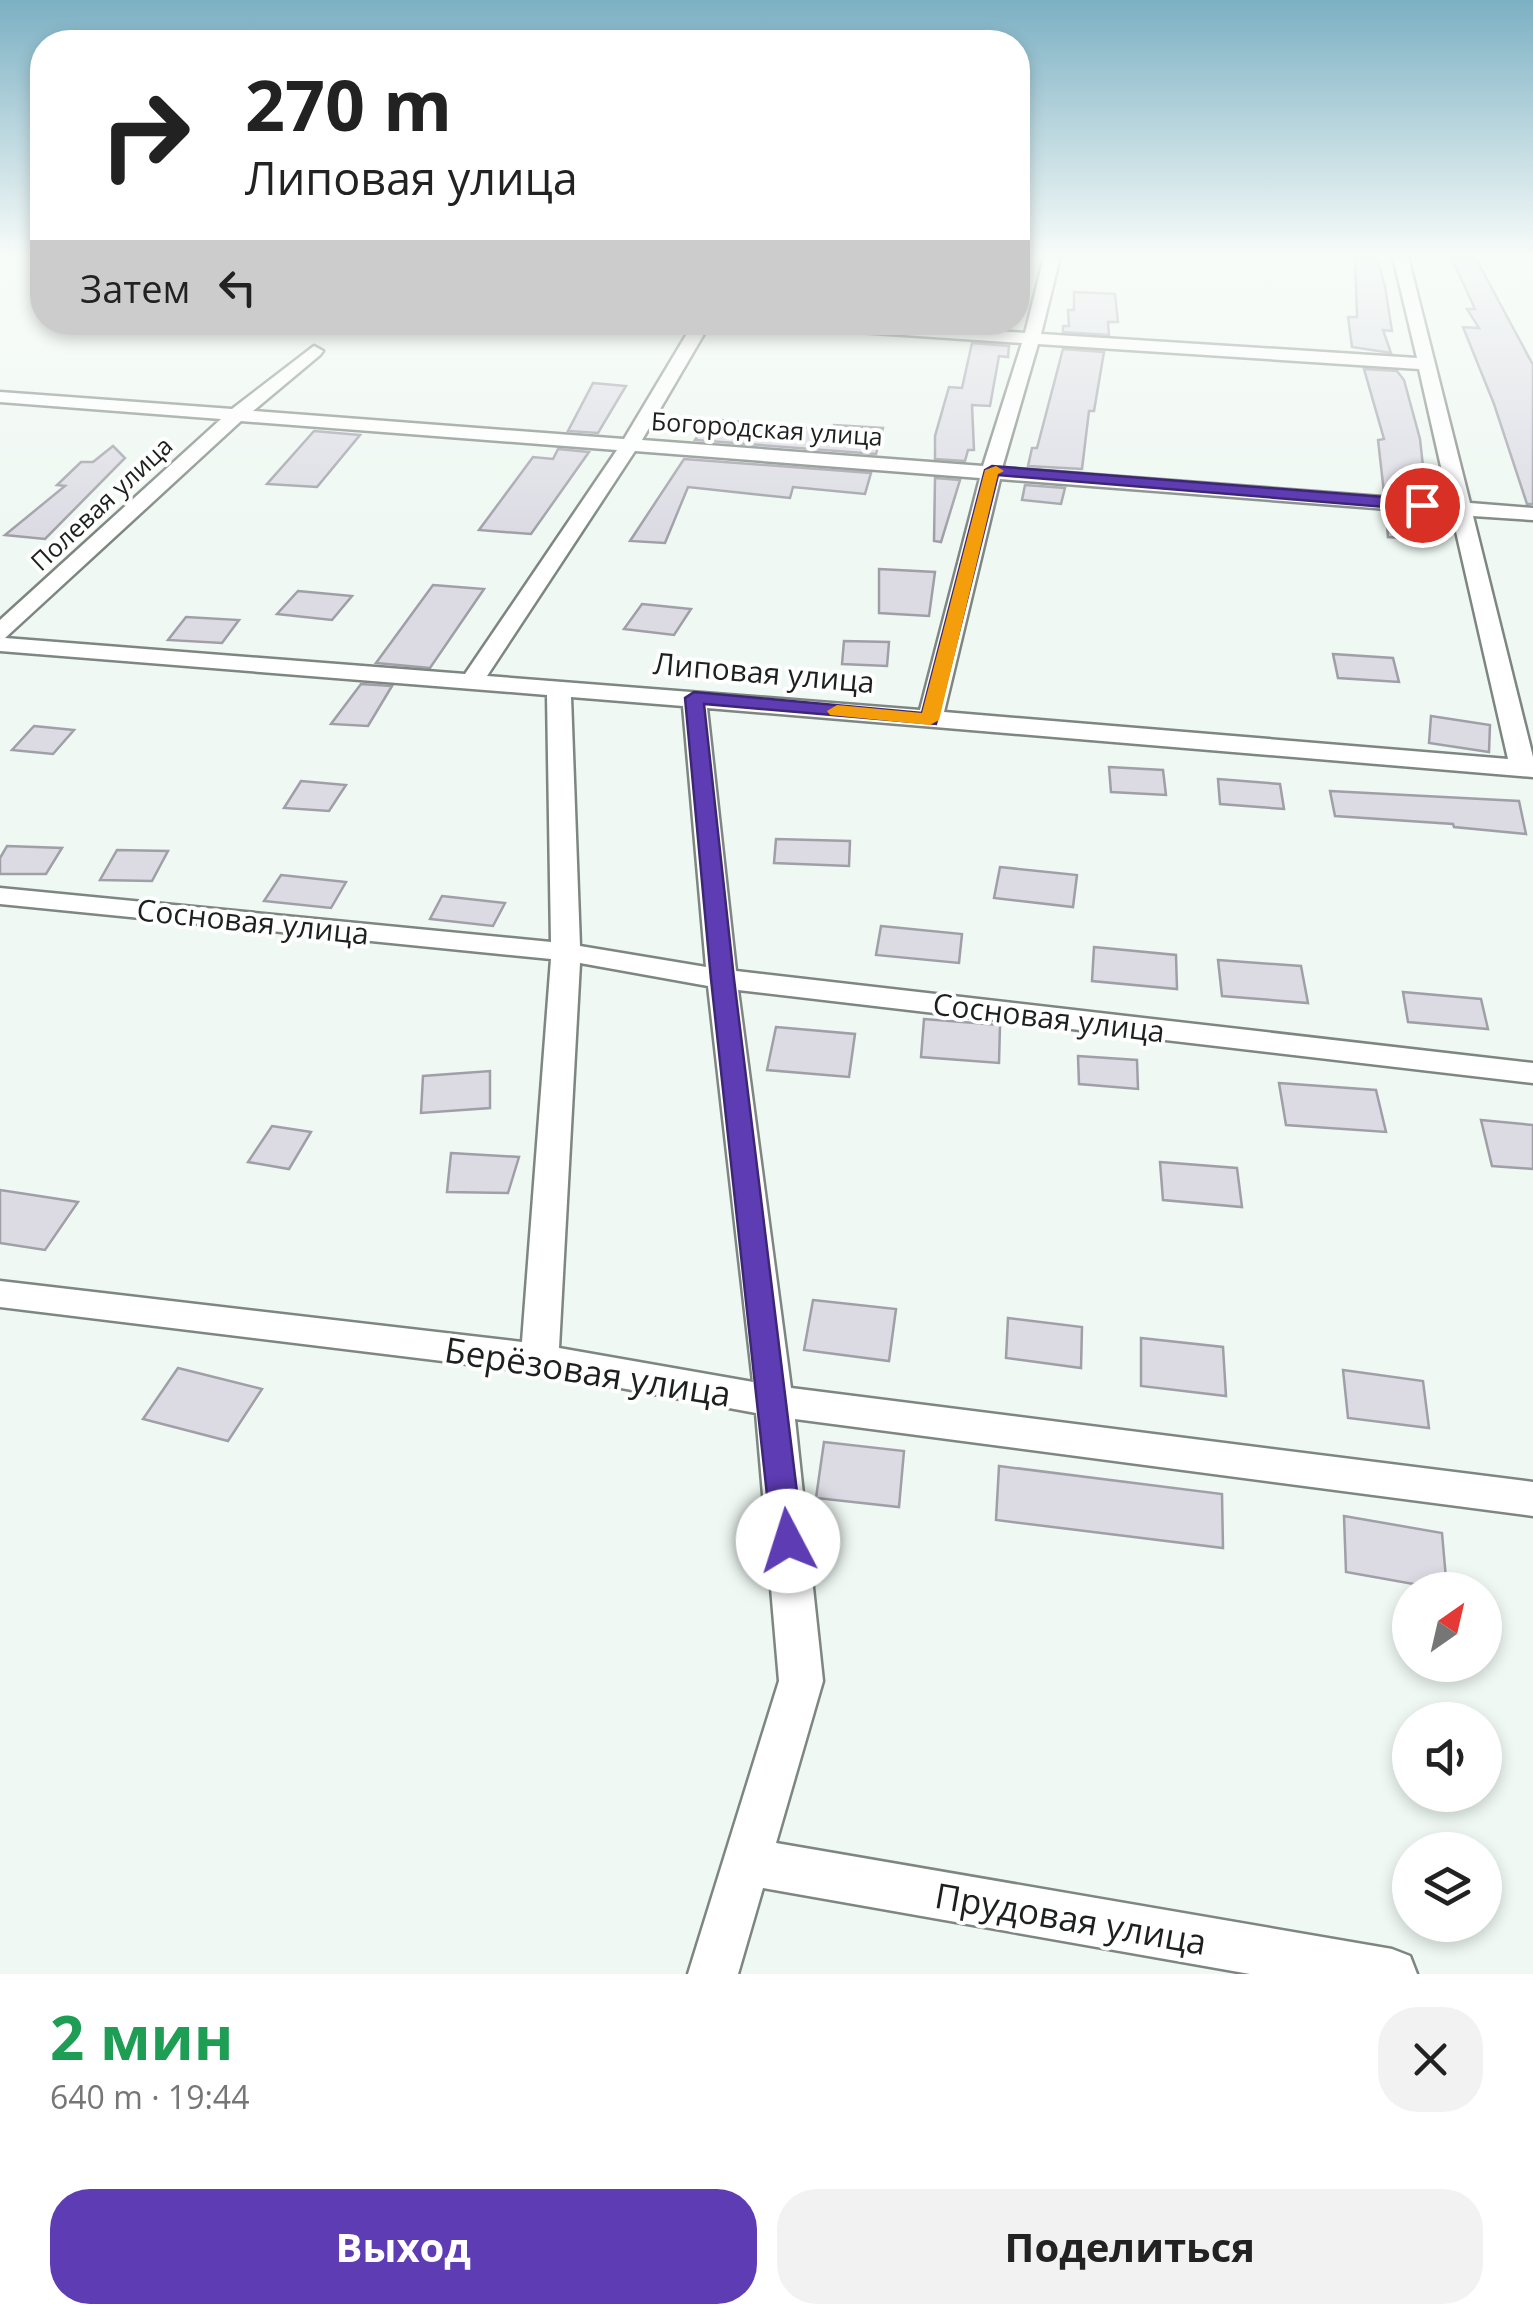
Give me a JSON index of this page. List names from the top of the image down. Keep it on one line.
{"streets":{"street":["Богородская улица","Полевая улица","Липовая улица","Сосновая улица","Берёзовая улица","Прудовая улица"]},"crossings":[["Богородская улица","Полевая улица"]],"north":"top right","page":{"turn":["270 m","Липовая улица"],"then":"Затем","heading":["2 мин","640 m · 19:44"],"buttons":["Выход","Поделиться"]}}
